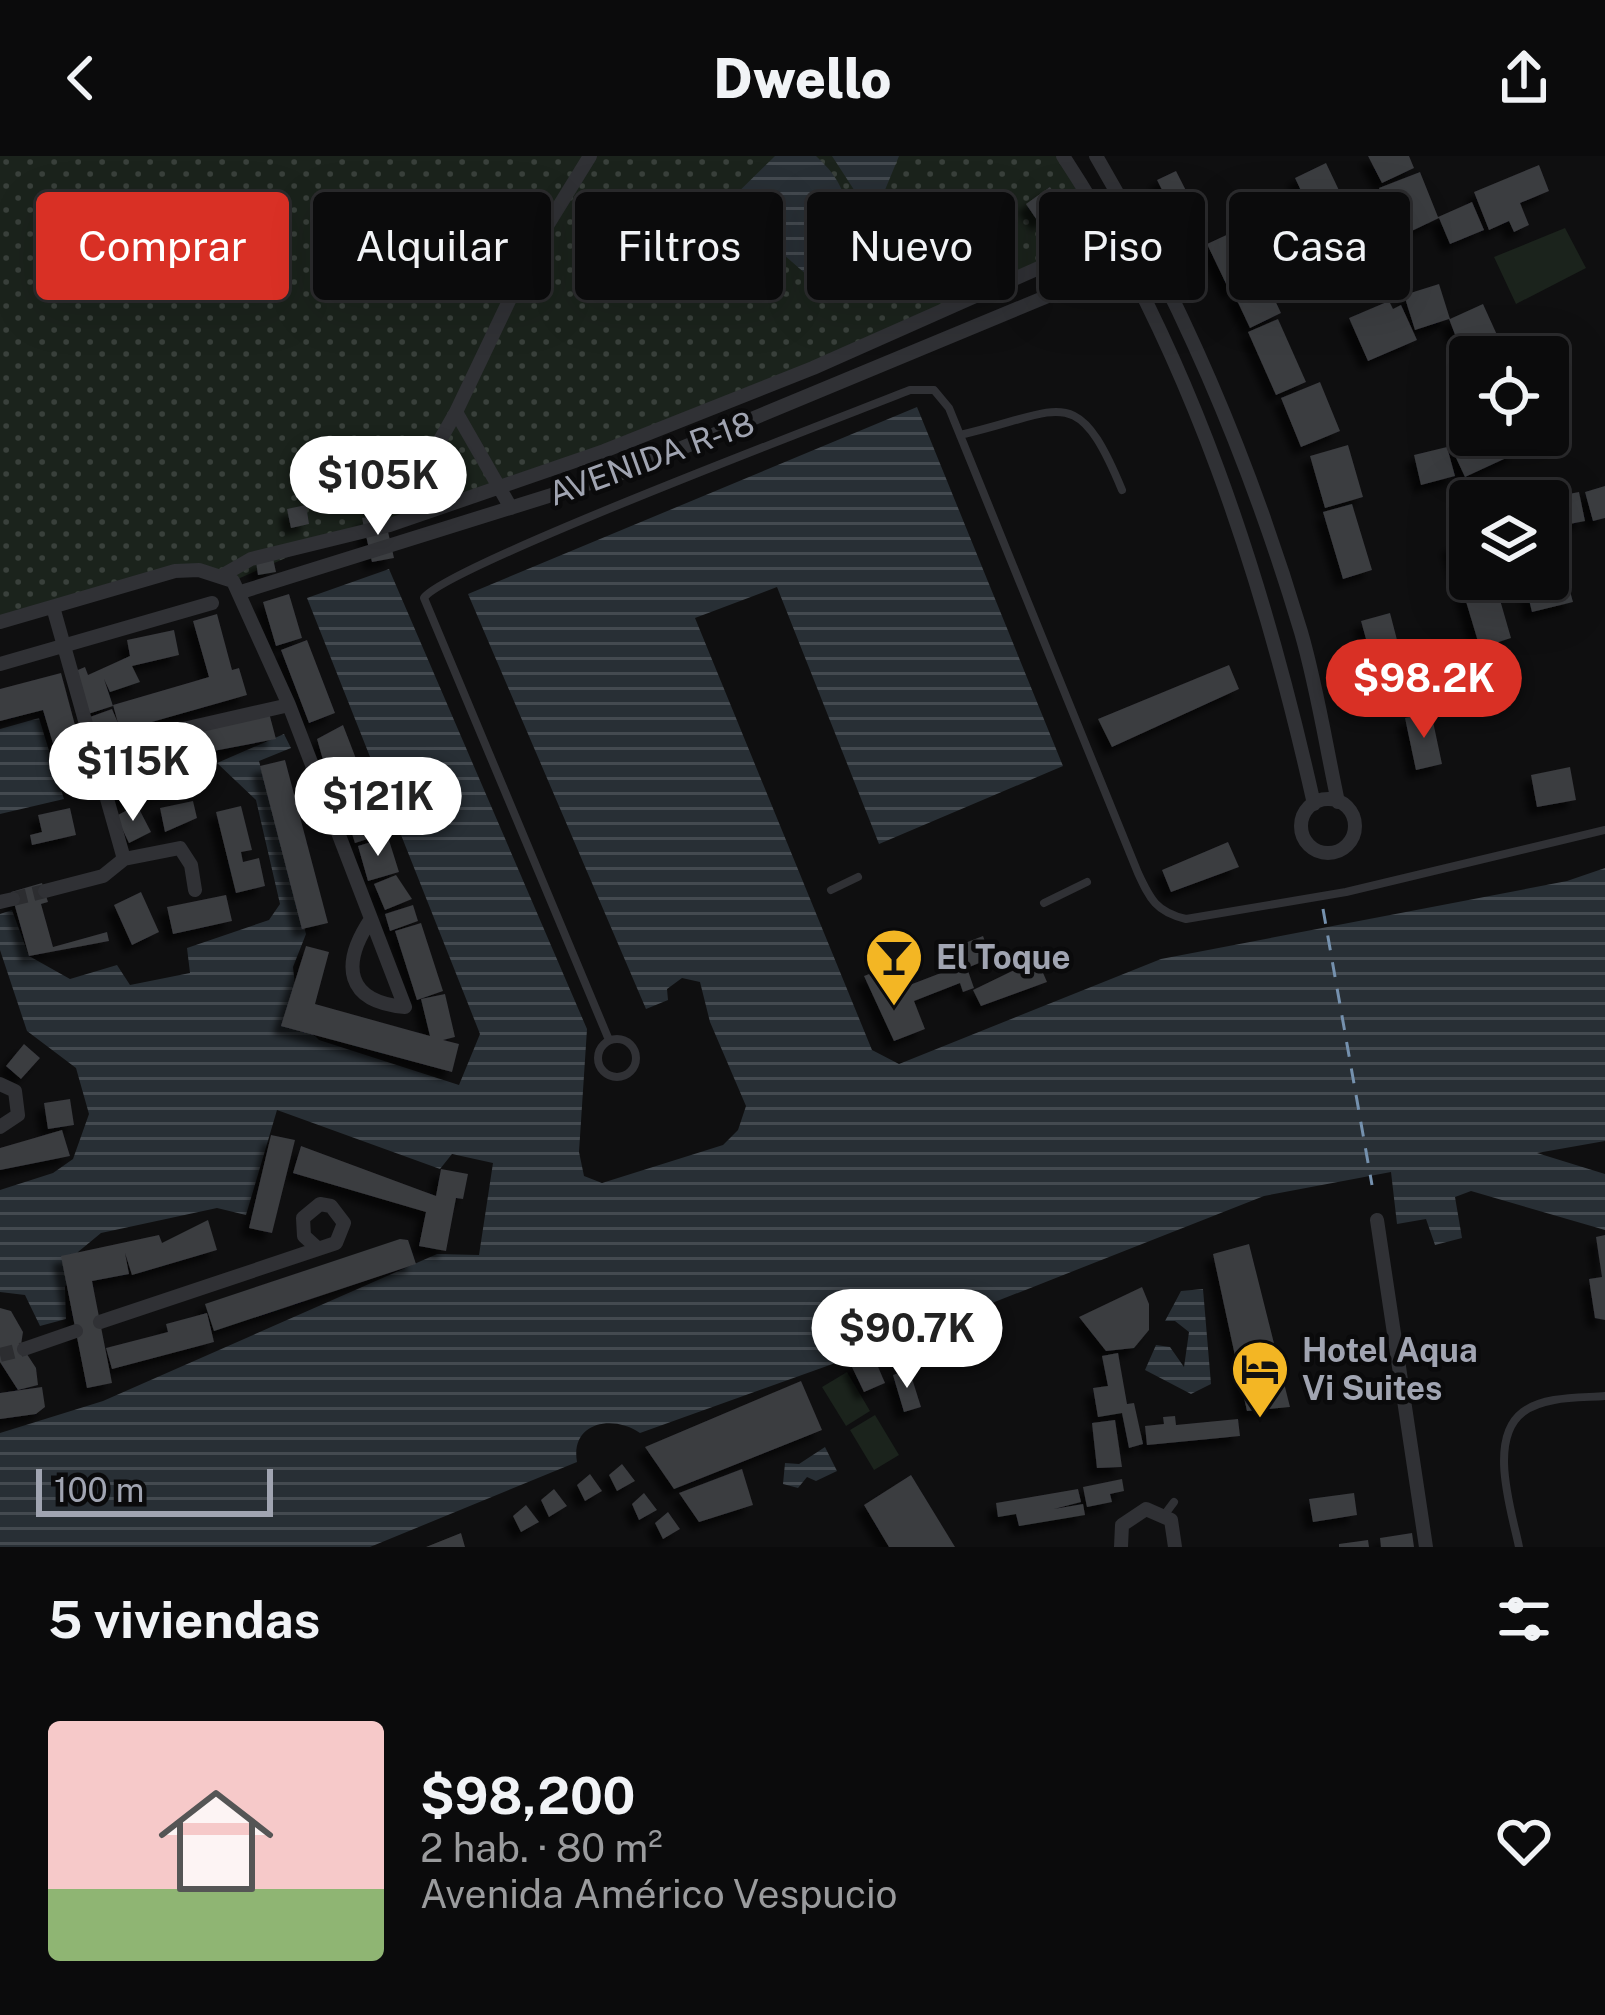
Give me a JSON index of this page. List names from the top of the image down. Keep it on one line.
{"streets":{"street":["AVENIDA R-18"]},"places":{"bar":["El Toque"],"hotel":["Hotel Aqua Vi Suites"]},"scale_bar":"100 m","page":{"header":"Dwello","chip":["Comprar","Alquilar","Filtros","Nuevo","Piso","Casa"],"price":["$105K","$98.2K","$115K","$121K","$90.7K"],"scale":"100 m","heading":"5 viviendas","list":[{"name":"$98,200","note":"2 hab. · 80 m² · Avenida Américo Vespucio"}]}}
